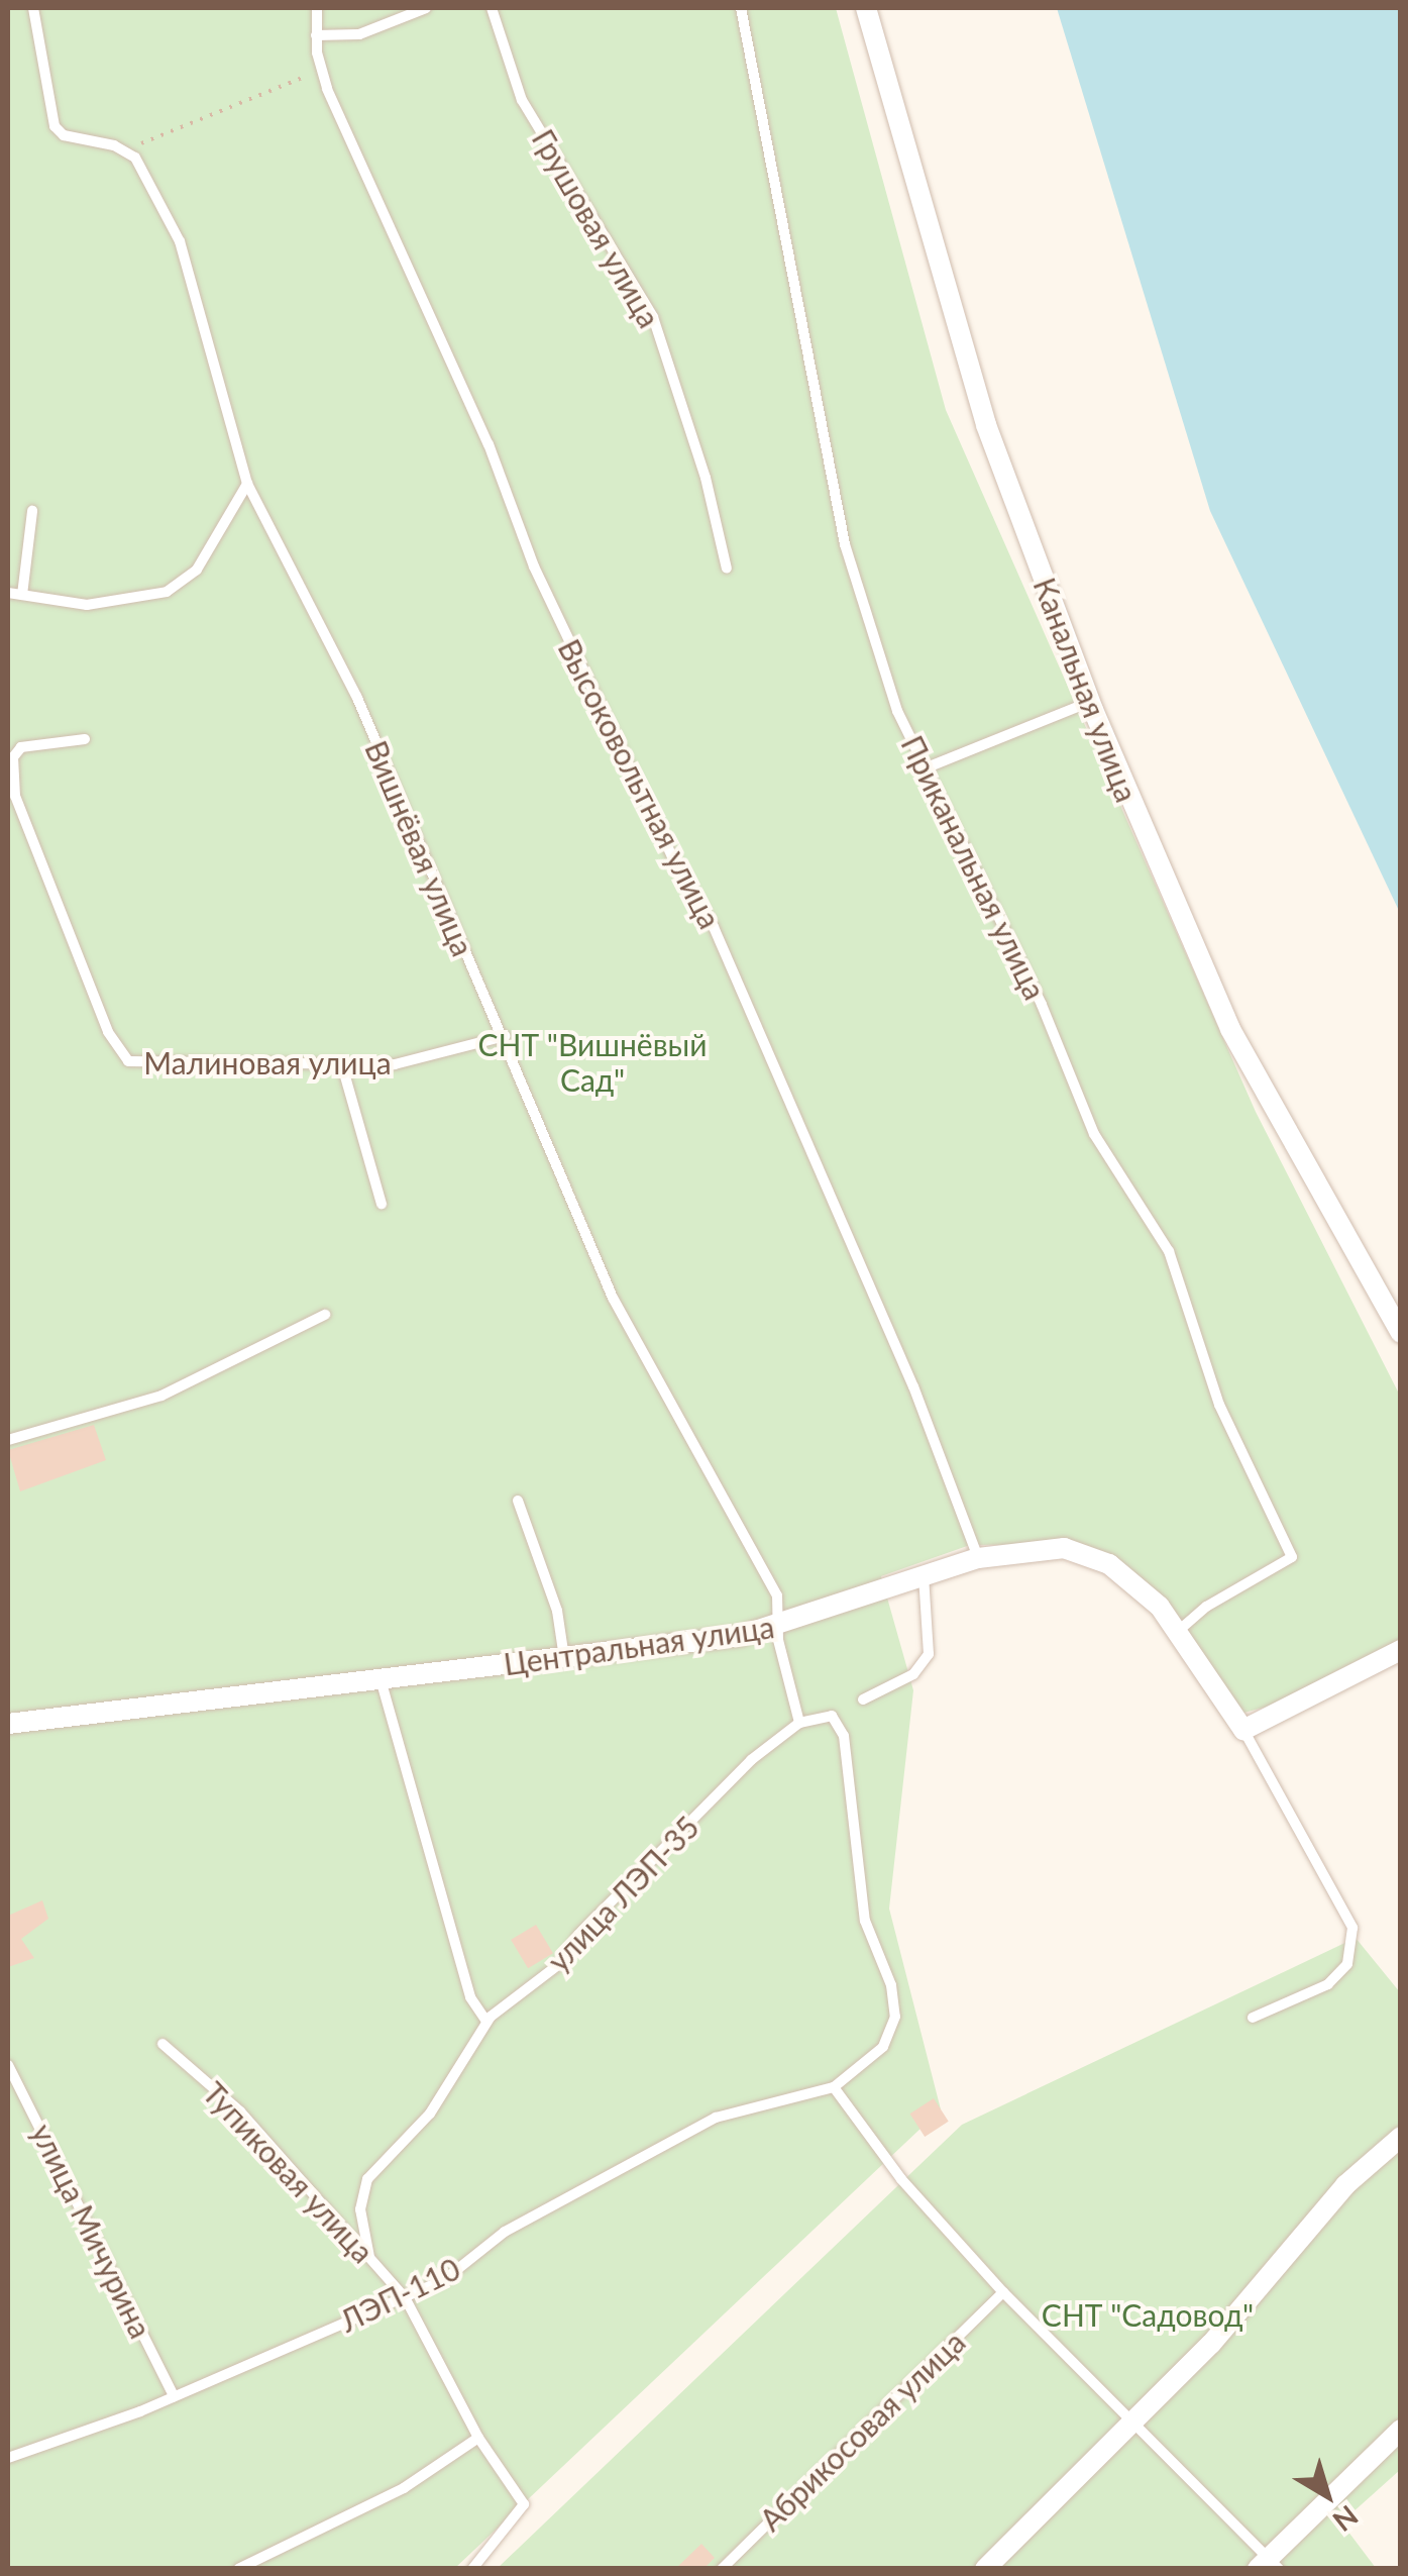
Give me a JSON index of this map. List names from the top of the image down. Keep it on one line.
{"streets":{"street":["Канальная улица","Центральная улица"],"lane":["Грушовая улица","Высоковольтная улица","Вишнёвая улица","Приканальная улица","Малиновая улица","улица ЛЭП-35","Тупиковая улица","улица Мичурина","ЛЭП-110","Абрикосовая улица"]},"crossings":[["Высоковольтная улица","Центральная улица"],["Вишнёвая улица","Малиновая улица"],["Вишнёвая улица","Центральная улица"],["Вишнёвая улица","улица ЛЭП-35"],["Приканальная улица","Центральная улица"],["улица ЛЭП-35","Тупиковая улица"],["Тупиковая улица","ЛЭП-110"],["улица Мичурина","ЛЭП-110"]],"parks":["СНТ \"Вишнёвый Сад\"","СНТ \"Садовод\""],"north":"bottom right"}
